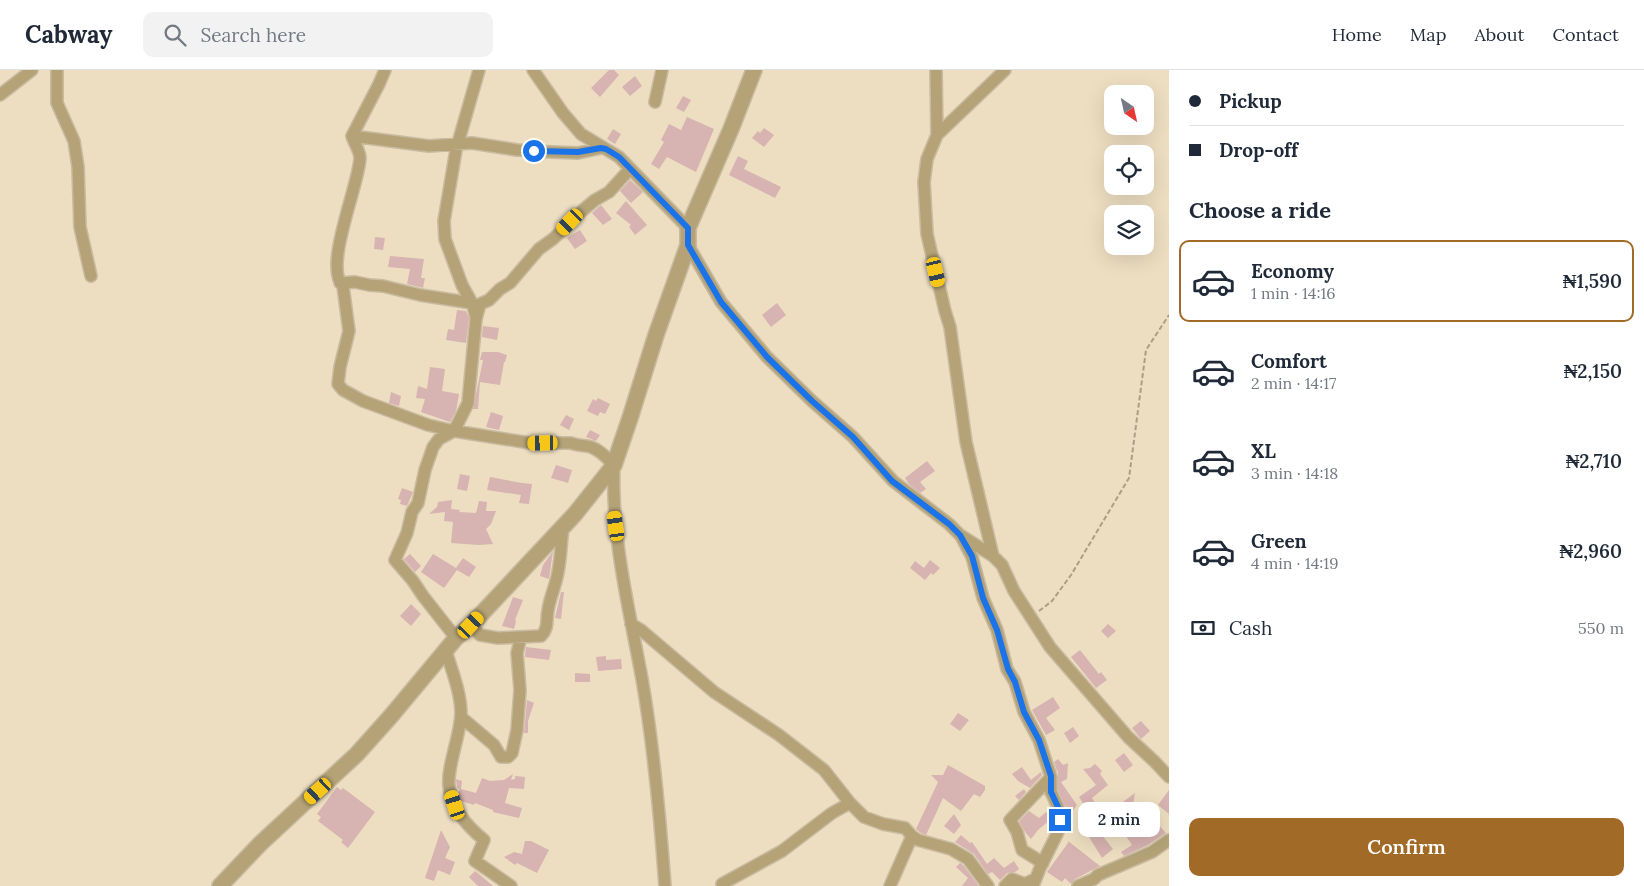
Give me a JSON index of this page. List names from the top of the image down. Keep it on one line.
{"north":"bottom right","page":{"header":"Cabway","search":"Search here","nav":["Home","Map","About","Contact"],"banner":["Pickup","Drop-off"],"heading":"Choose a ride","list":[{"name":"Economy","note":"1 min · 14:16","value":"₦1,590"},{"name":"Comfort","note":"2 min · 14:17","value":"₦2,150"},{"name":"XL","note":"3 min · 14:18","value":"₦2,710"},{"name":"Green","note":"4 min · 14:19","value":"₦2,960"}],"pay":["Cash","550 m"],"bubble":"2 min","buttons":"Confirm"}}
